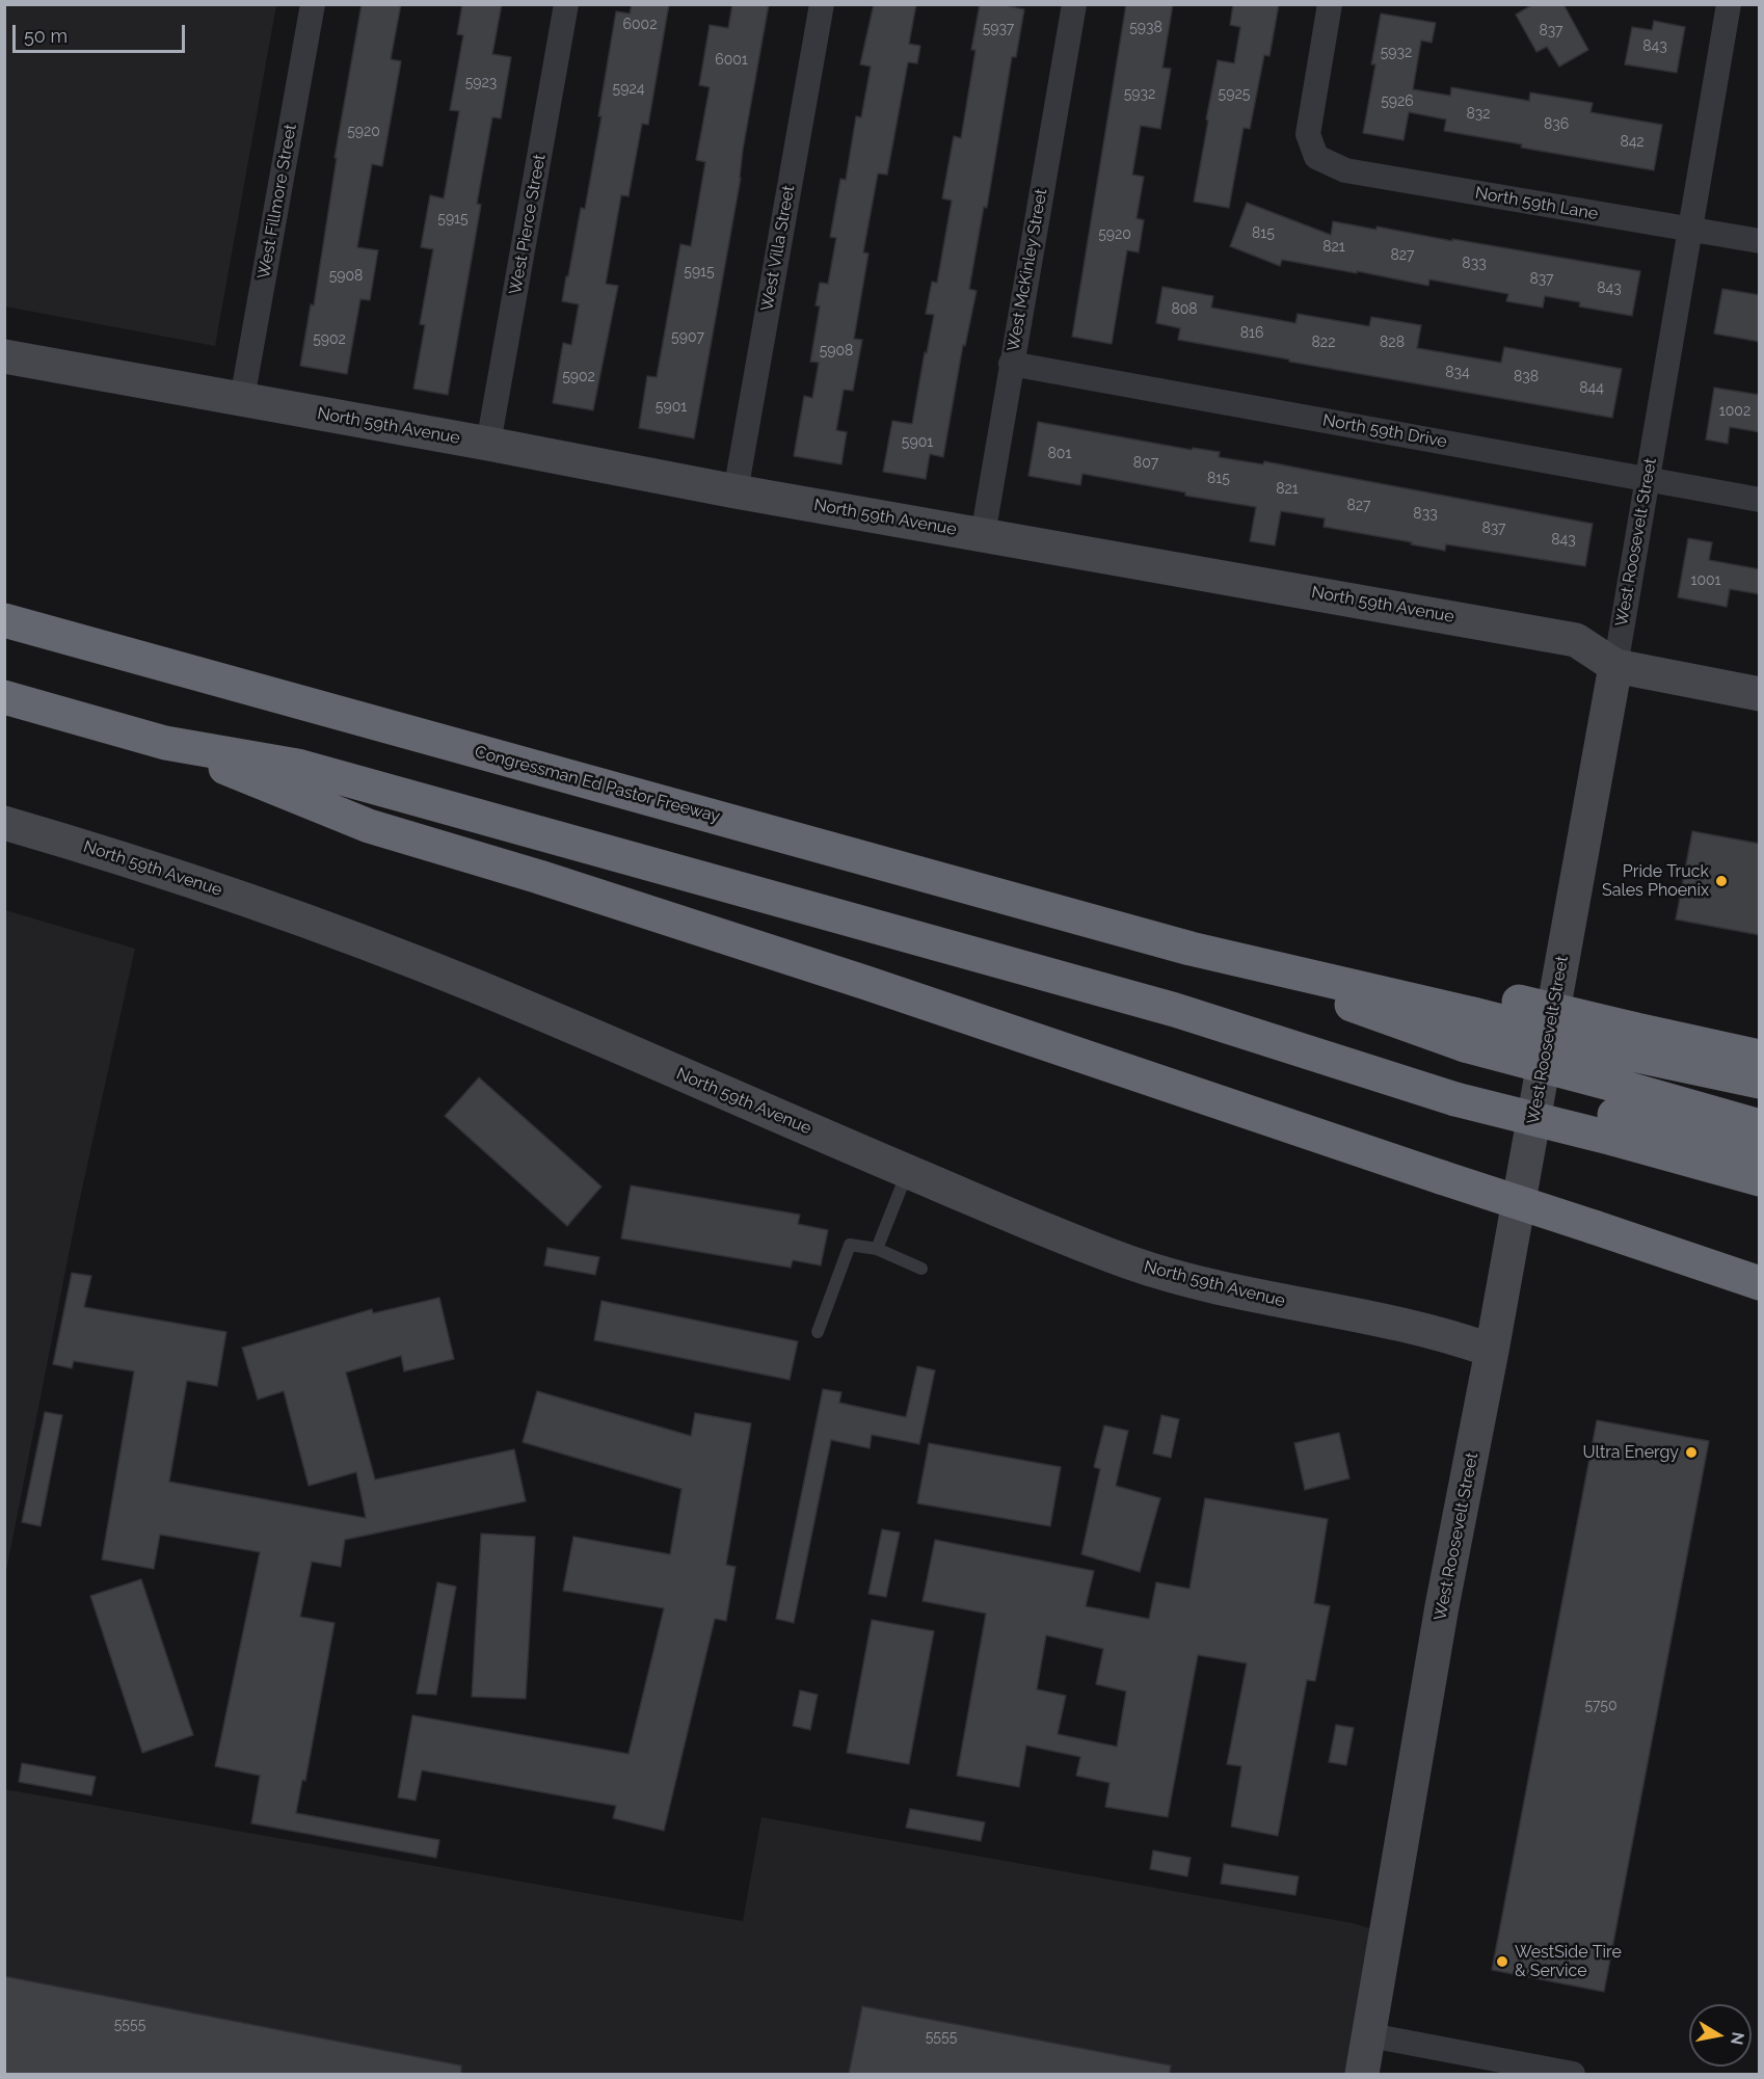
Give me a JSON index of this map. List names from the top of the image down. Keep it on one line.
{"streets":{"highway":["Congressman Ed Pastor Freeway"],"main road":["North 59th Avenue","West Roosevelt Street"],"street":["West Fillmore Street","North 59th Lane","West Pierce Street","West Villa Street","West McKinley Street","North 59th Drive"]},"crossings":[["West Fillmore Street","North 59th Avenue"],["North 59th Lane","West Roosevelt Street"],["West Pierce Street","North 59th Avenue"],["West Villa Street","North 59th Avenue"],["West McKinley Street","North 59th Avenue"],["West McKinley Street","North 59th Drive"],["North 59th Avenue","West Roosevelt Street"],["North 59th Drive","West Roosevelt Street"]],"places":["Pride Truck Sales Phoenix","Ultra Energy","WestSide Tire & Service"],"house_numbers":["6002","5938","5937","837","843","5932","6001","5923","5924","5932","5925","5926","832","836","5920","842","5915","815","5920","821","827","833","5915","5908","837","843","808","816","5907","5902","822","828","5908","834","5902","838","844","5901","1002","5901","801","807","815","821","827","833","837","843","1001","5750","5555","5555"],"scale_bar":"50 m","north":"right"}
